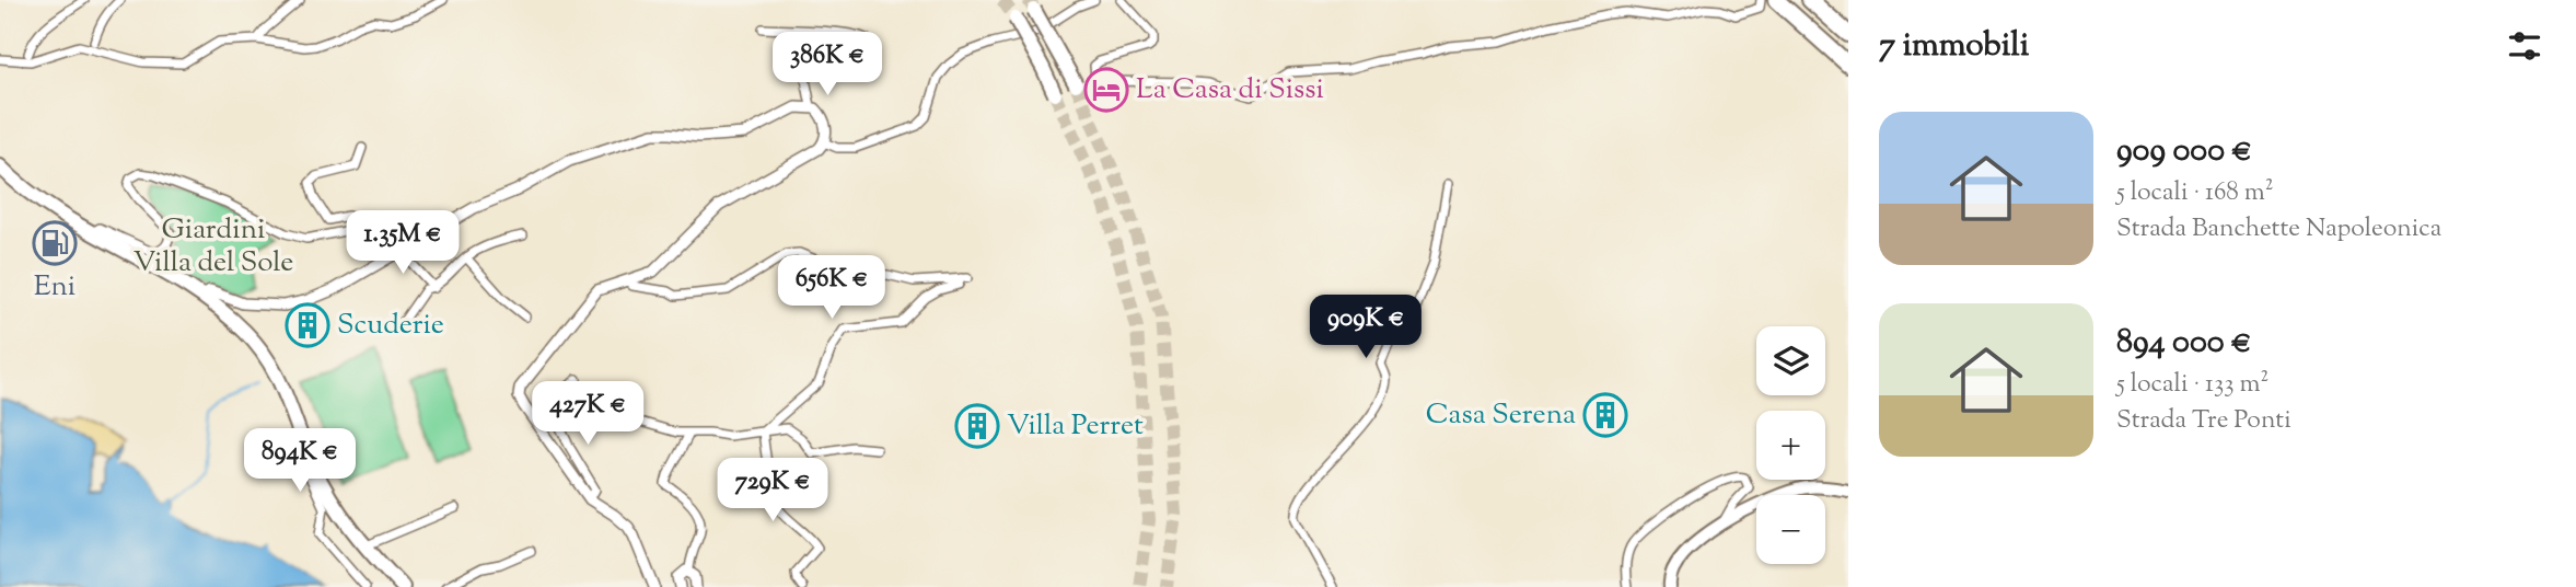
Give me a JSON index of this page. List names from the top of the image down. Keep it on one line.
{"parks":["Giardini Villa del Sole"],"places":{"hotel":["La Casa di Sissi"],"fuel station":["Eni"],"building":["Scuderie","Casa Serena","Villa Perret"]},"page":{"heading":"7 immobili","price":["386K €","1.35M €","656K €","909K €","427K €","894K €","729K €"],"list":[{"name":"909 000 €","note":"5 locali · 168 m² · Strada Banchette Napoleonica"},{"name":"894 000 €","note":"5 locali · 133 m² · Strada Tre Ponti"}],"map_buttons":["+","−"]}}
